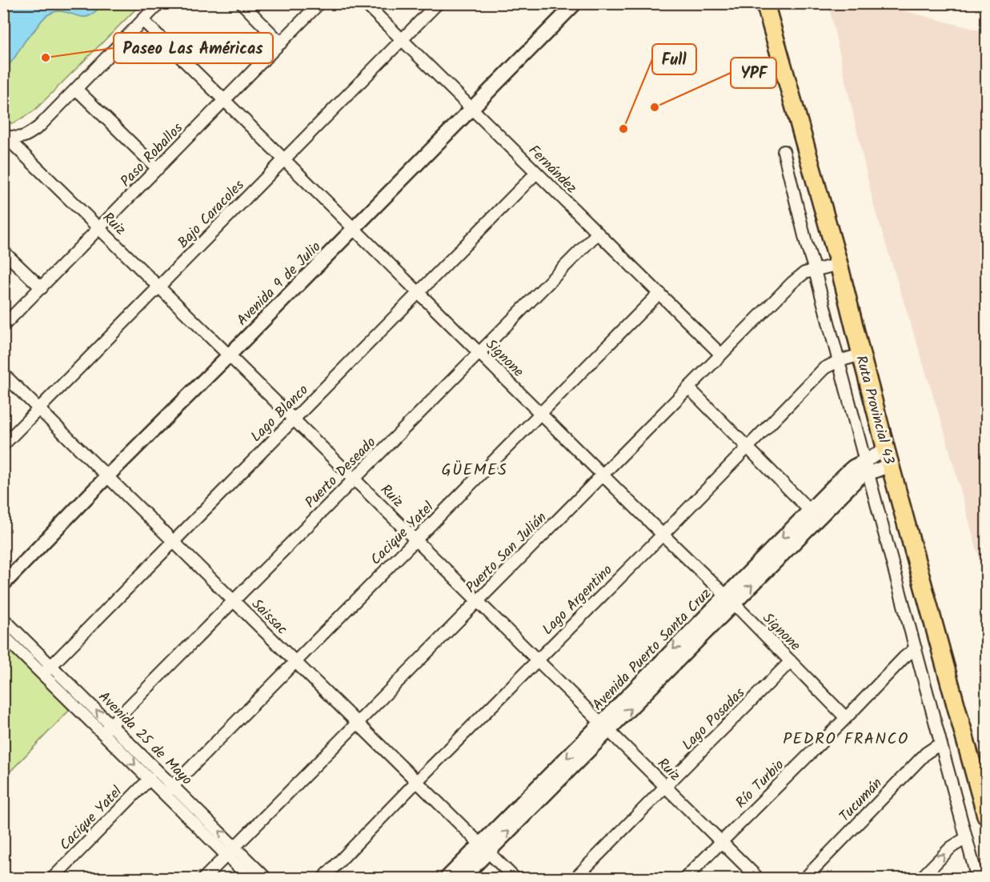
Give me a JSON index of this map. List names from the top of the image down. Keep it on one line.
{"streets":{"main road":["Ruta Provincial 43"],"street":["Paso Roballos","Fernández","Bajo Caracoles","Ruiz","Avenida 9 de Julio","Signone","Lago Blanco","Puerto Deseado","Cacique Yatel","Puerto San Julián","Lago Argentino","Saissac","Avenida Puerto Santa Cruz","Lago Posadas","Avenida 25 de Mayo","Río Turbio","Tucumán"]},"crossings":[["Paso Roballos","Ruiz"],["Paso Roballos","Signone"],["Fernández","Bajo Caracoles"],["Fernández","Avenida 9 de Julio"],["Fernández","Lago Blanco"],["Fernández","Puerto Deseado"],["Fernández","Cacique Yatel"],["Fernández","Puerto San Julián"],["Bajo Caracoles","Ruiz"],["Bajo Caracoles","Signone"],["Bajo Caracoles","Saissac"],["Ruiz","Avenida 9 de Julio"],["Ruiz","Lago Blanco"],["Ruiz","Puerto Deseado"],["Ruiz","Cacique Yatel"],["Ruiz","Puerto San Julián"],["Ruiz","Lago Argentino"],["Ruiz","Avenida Puerto Santa Cruz"],["Ruiz","Lago Posadas"],["Ruiz","Río Turbio"],["Avenida 9 de Julio","Signone"],["Avenida 9 de Julio","Saissac"],["Signone","Lago Blanco"],["Signone","Puerto Deseado"],["Signone","Cacique Yatel"],["Signone","Puerto San Julián"],["Signone","Lago Argentino"],["Signone","Avenida Puerto Santa Cruz"],["Signone","Lago Posadas"],["Signone","Río Turbio"],["Ruta Provincial 43","Puerto San Julián"],["Ruta Provincial 43","Lago Argentino"],["Ruta Provincial 43","Avenida Puerto Santa Cruz"],["Lago Blanco","Saissac"],["Lago Blanco","Avenida 25 de Mayo"],["Puerto Deseado","Saissac"],["Puerto Deseado","Avenida 25 de Mayo"],["Cacique Yatel","Saissac"],["Cacique Yatel","Avenida 25 de Mayo"],["Puerto San Julián","Saissac"],["Puerto San Julián","Avenida 25 de Mayo"],["Lago Argentino","Saissac"],["Saissac","Avenida Puerto Santa Cruz"]],"districts":["GÜEMES","PEDRO FRANCO"],"places":["Paseo Las Américas","YPF","Full"]}
